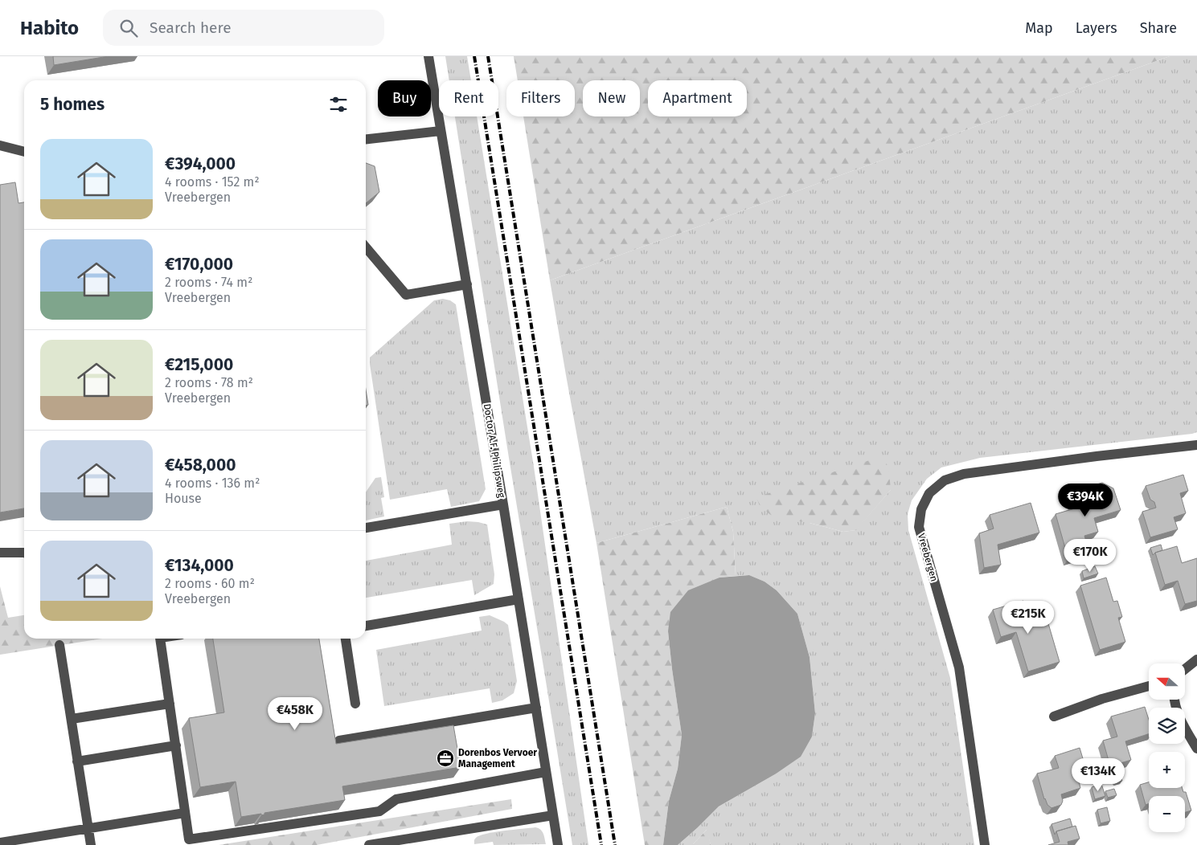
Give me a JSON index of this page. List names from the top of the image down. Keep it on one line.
{"streets":{"street":["Doctor A.F. Philipsweg","Vreebergen"]},"places":{"office":["Dorenbos Vervoer Management"]},"north":"left","page":{"header":"Habito","search":"Search here","nav":["Map","Layers","Share"],"chip":["Buy","Rent","Filters","New","Apartment"],"heading":"5 homes","list":[{"name":"€394,000","note":"4 rooms · 152 m² · Vreebergen"},{"name":"€170,000","note":"2 rooms · 74 m² · Vreebergen"},{"name":"€215,000","note":"2 rooms · 78 m² · Vreebergen"},{"name":"€458,000","note":"4 rooms · 136 m² · House"},{"name":"€134,000","note":"2 rooms · 60 m² · Vreebergen"}],"price":["€394K","€170K","€215K","€458K","€134K"],"map_buttons":["+","−"]}}
